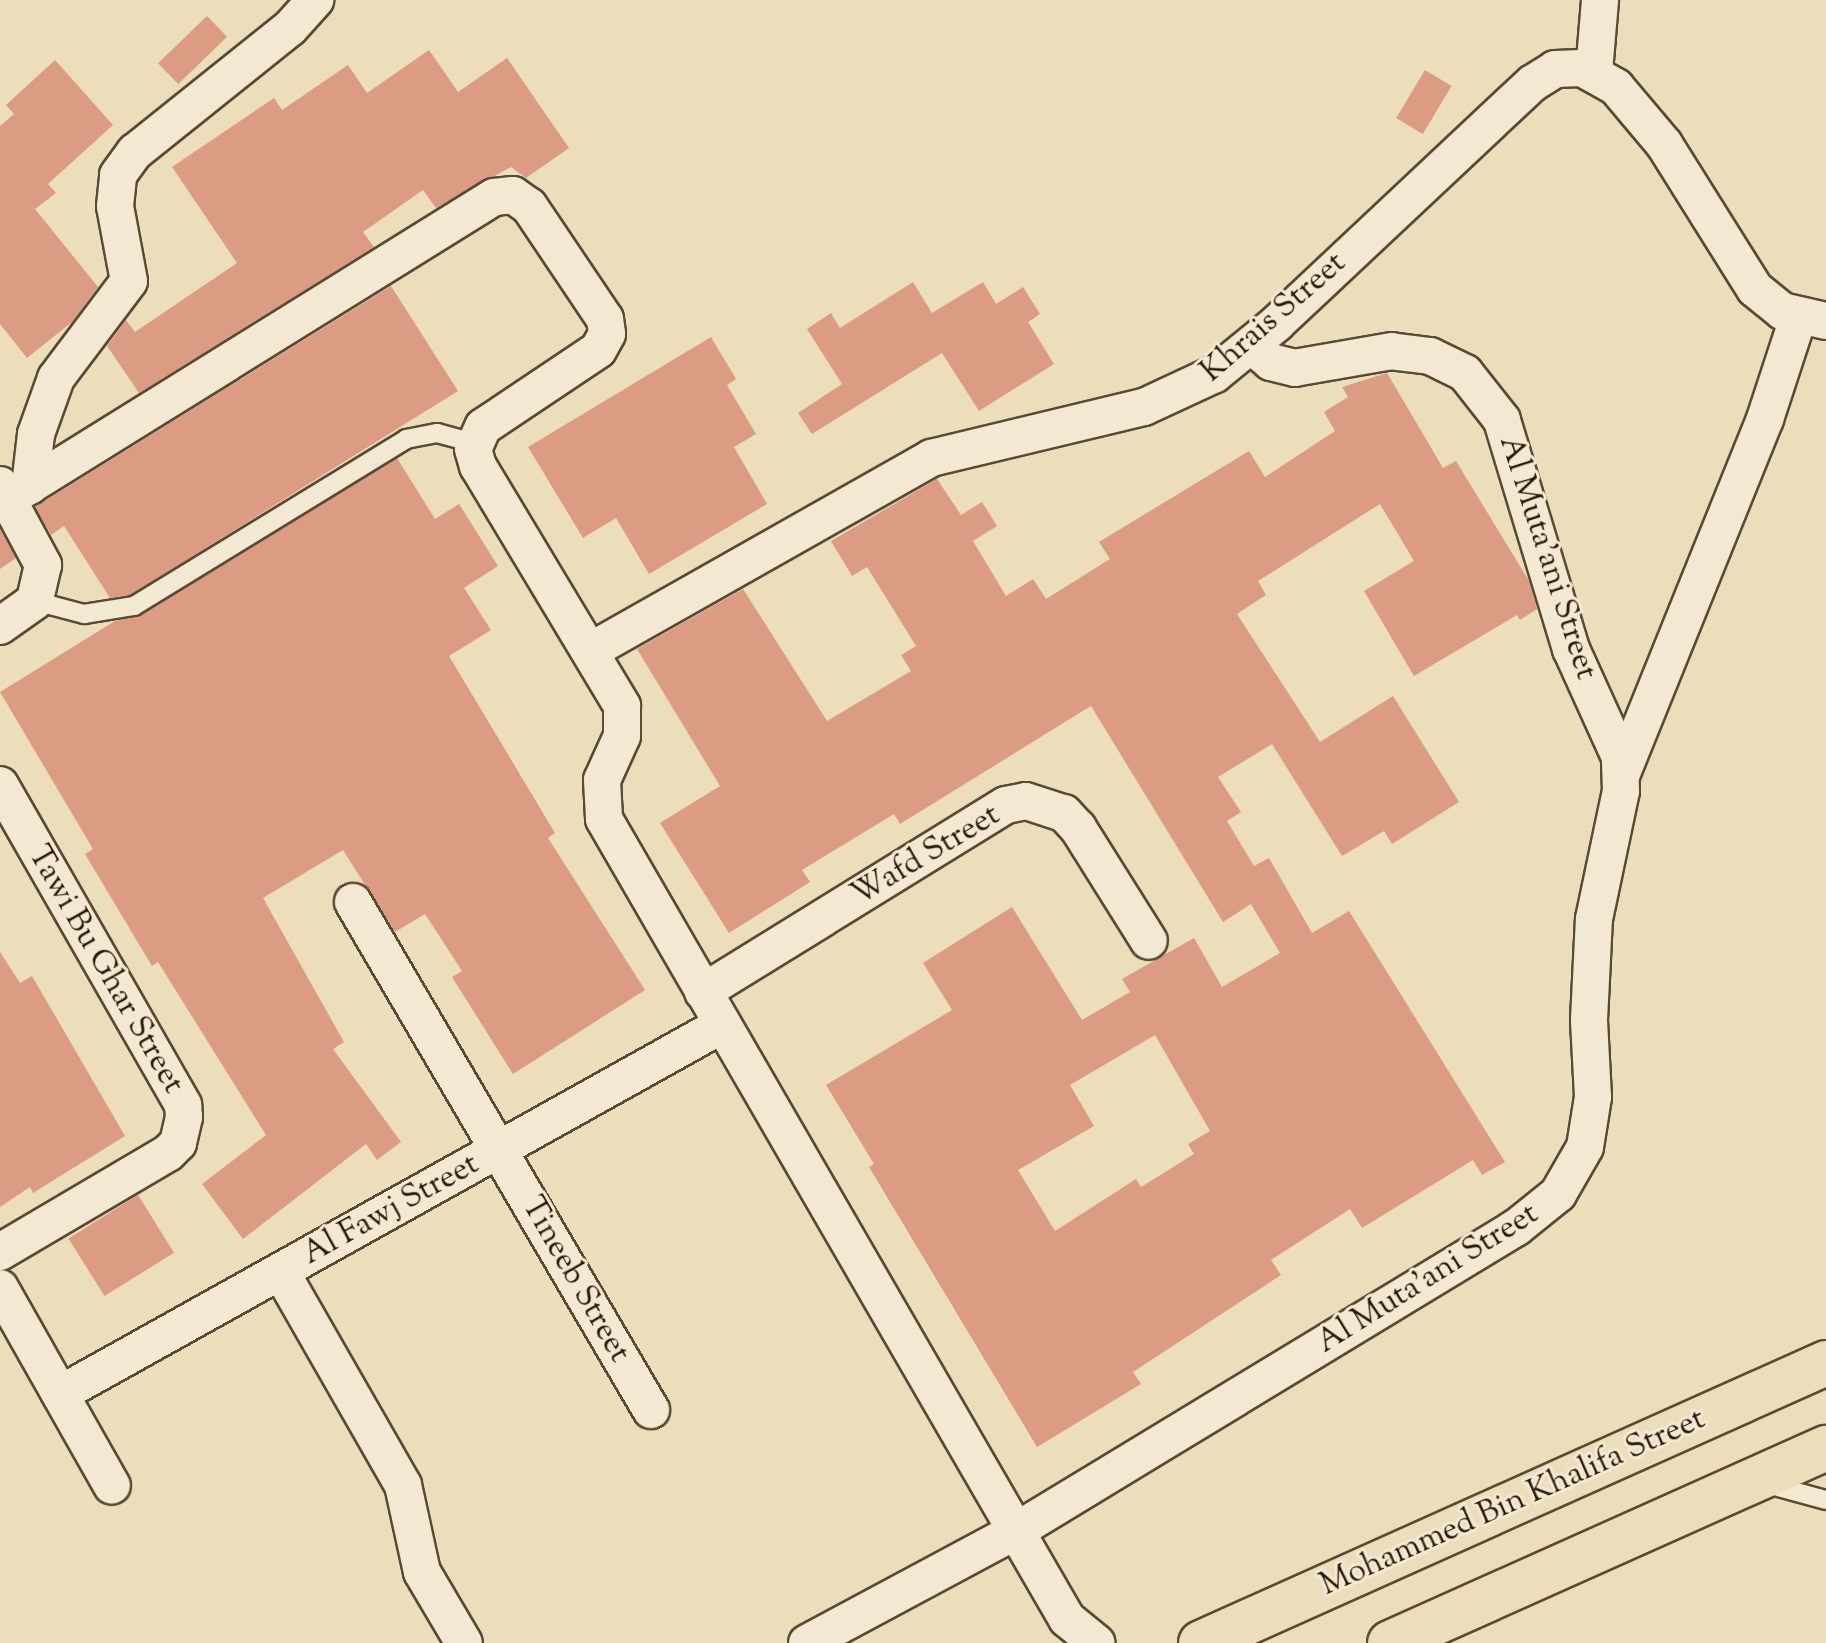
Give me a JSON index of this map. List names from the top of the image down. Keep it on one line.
{"streets":{"highway":["Mohammed Bin Khalifa Street"],"street":["Khrais Street","Al Muta'ani Street","Wafd Street","Tawi Bu Ghar Street","Al Fawj Street","Tineeb Street"]},"crossings":[["Khrais Street","Al Muta'ani Street"],["Al Fawj Street","Tineeb Street"]]}
